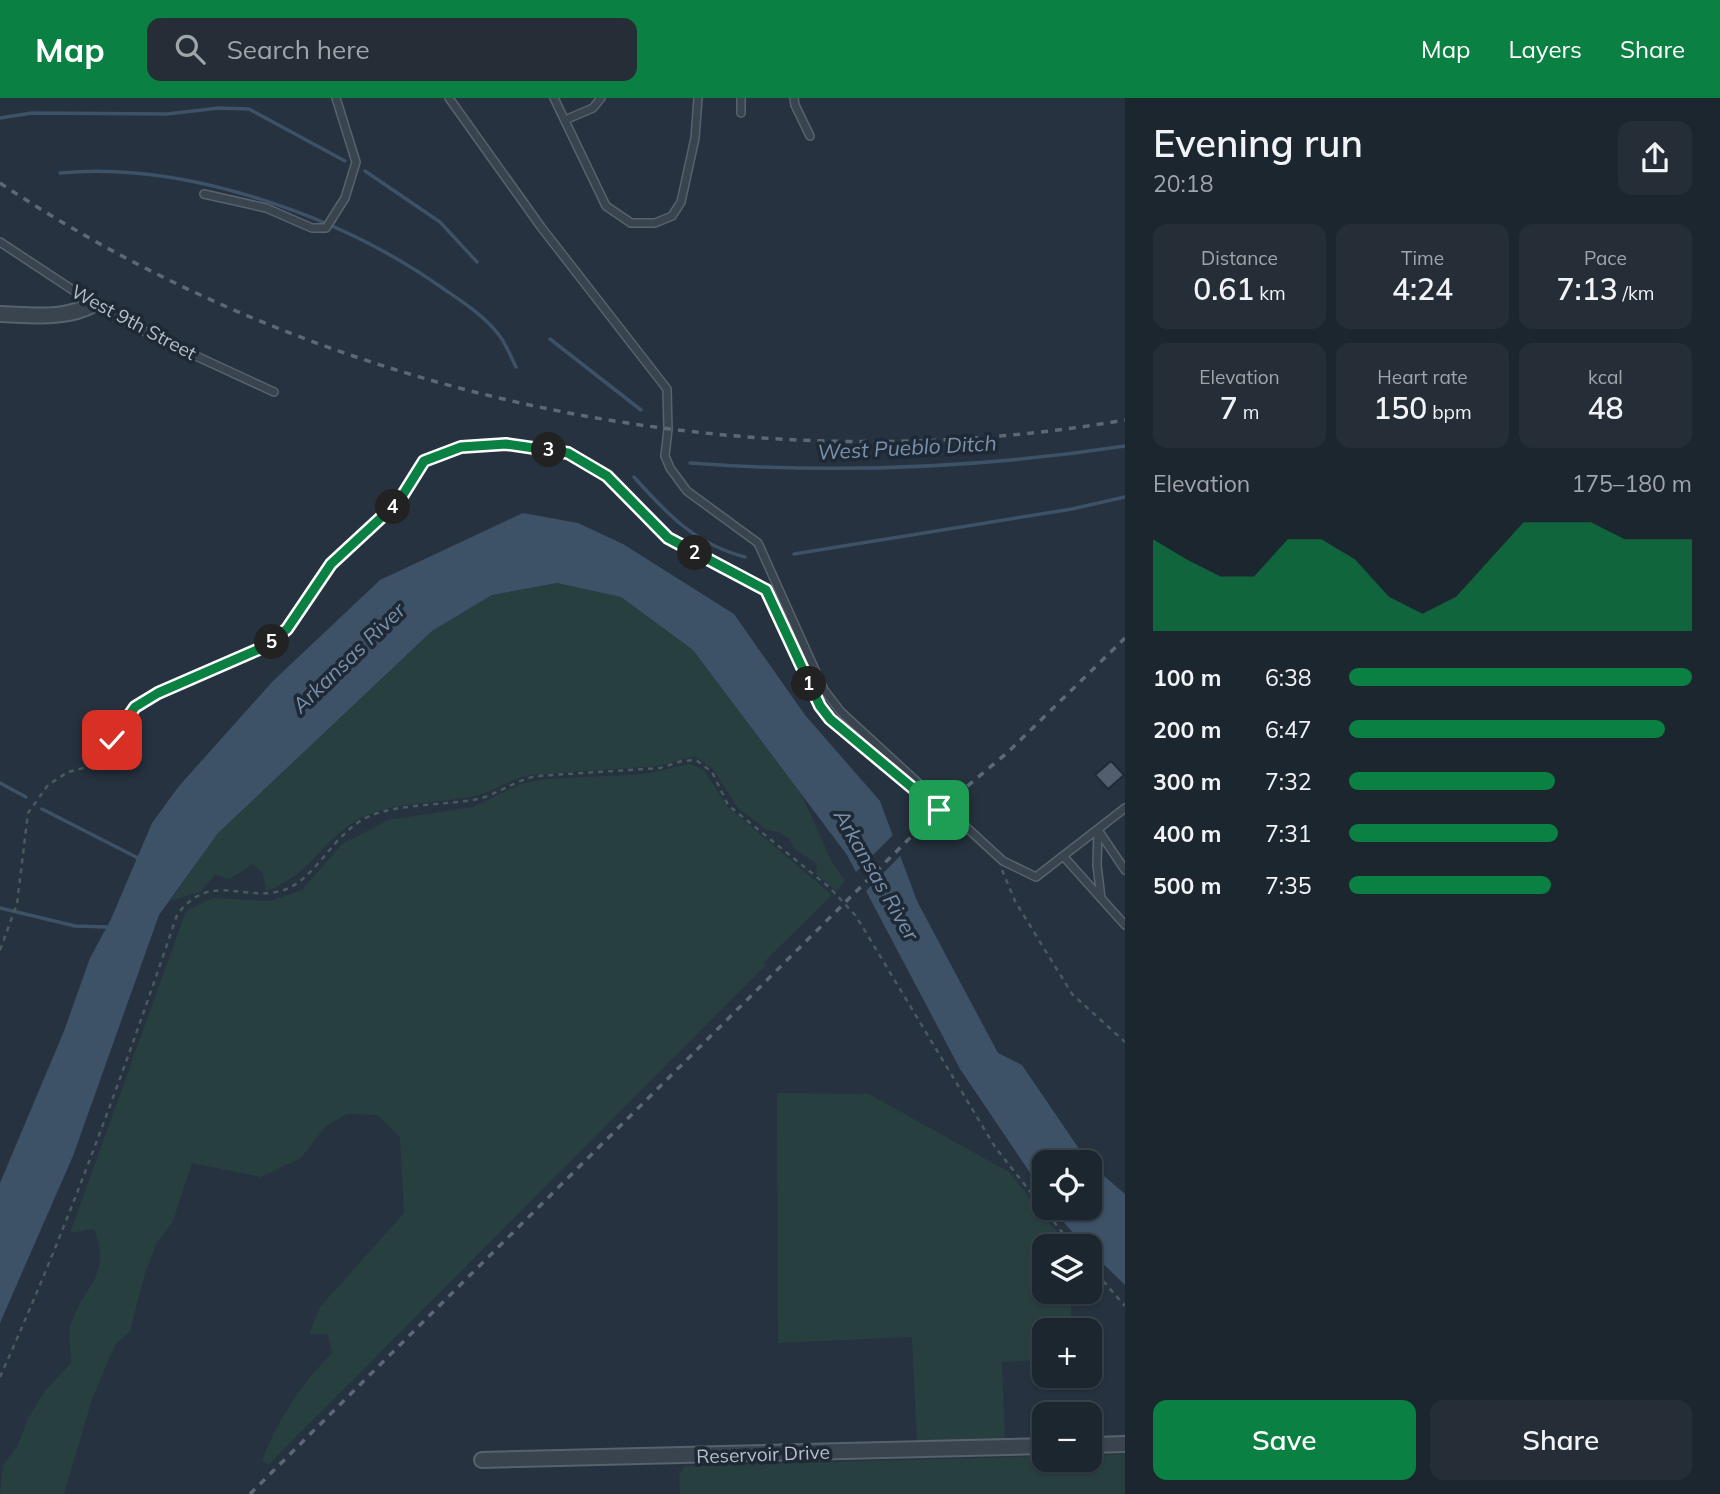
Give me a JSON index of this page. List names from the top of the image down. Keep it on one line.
{"streets":{"street":["Reservoir Drive"],"lane":["West 9th Street"]},"water":["West Pueblo Ditch","Arkansas River"],"page":{"header":"Map","search":"Search here","nav":["Map","Layers","Share"],"heading":["Evening run","20:18"],"stats":[["Distance","0.61 km"],["Time","4:24"],["Pace","7:13 /km"],["Elevation","7 m"],["Heart rate","150 bpm"],["kcal","48"]],"pins":["3","4","2","5","1"],"chart":["Elevation","175–180 m"],"list":[{"name":"100 m","note":"6:38"},{"name":"200 m","note":"6:47"},{"name":"300 m","note":"7:32"},{"name":"400 m","note":"7:31"},{"name":"500 m","note":"7:35"}],"map_buttons":["+","−"],"buttons":["Save","Share"]}}
